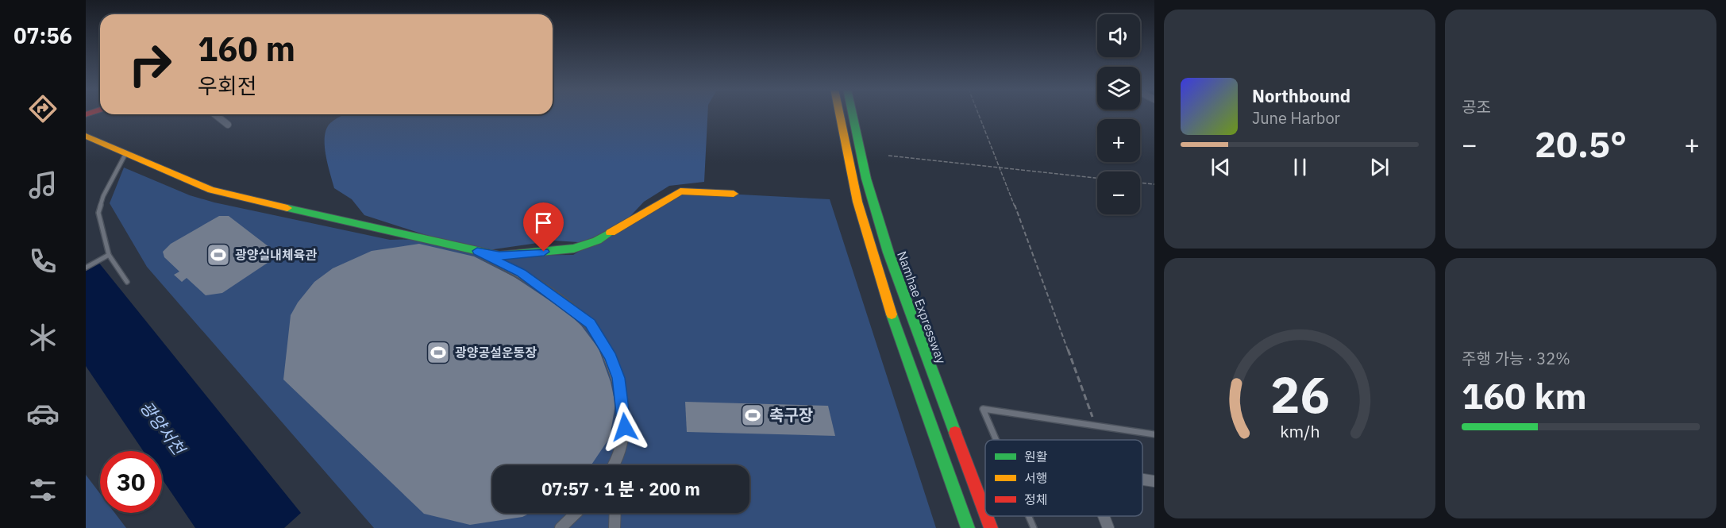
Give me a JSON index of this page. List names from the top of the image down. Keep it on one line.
{"streets":{"main road":["Namhae Expressway"]},"water":["광양서천"],"places":{"sports":["광양실내체육관","광양공설운동장","축구장"]},"legend":["원활","서행","정체"],"page":{"tabs":"07:56","tile":["공조",["주행 가능 · 32%","160 km"]],"map_buttons":["+","−"],"turn":["160 m","우회전"],"song":["Northbound","June Harbor"],"heat":["−","20.5°","+"],"limit":"30","trip":"07:57 · 1 분 · 200 m","gauge":["26","km/h"]}}
